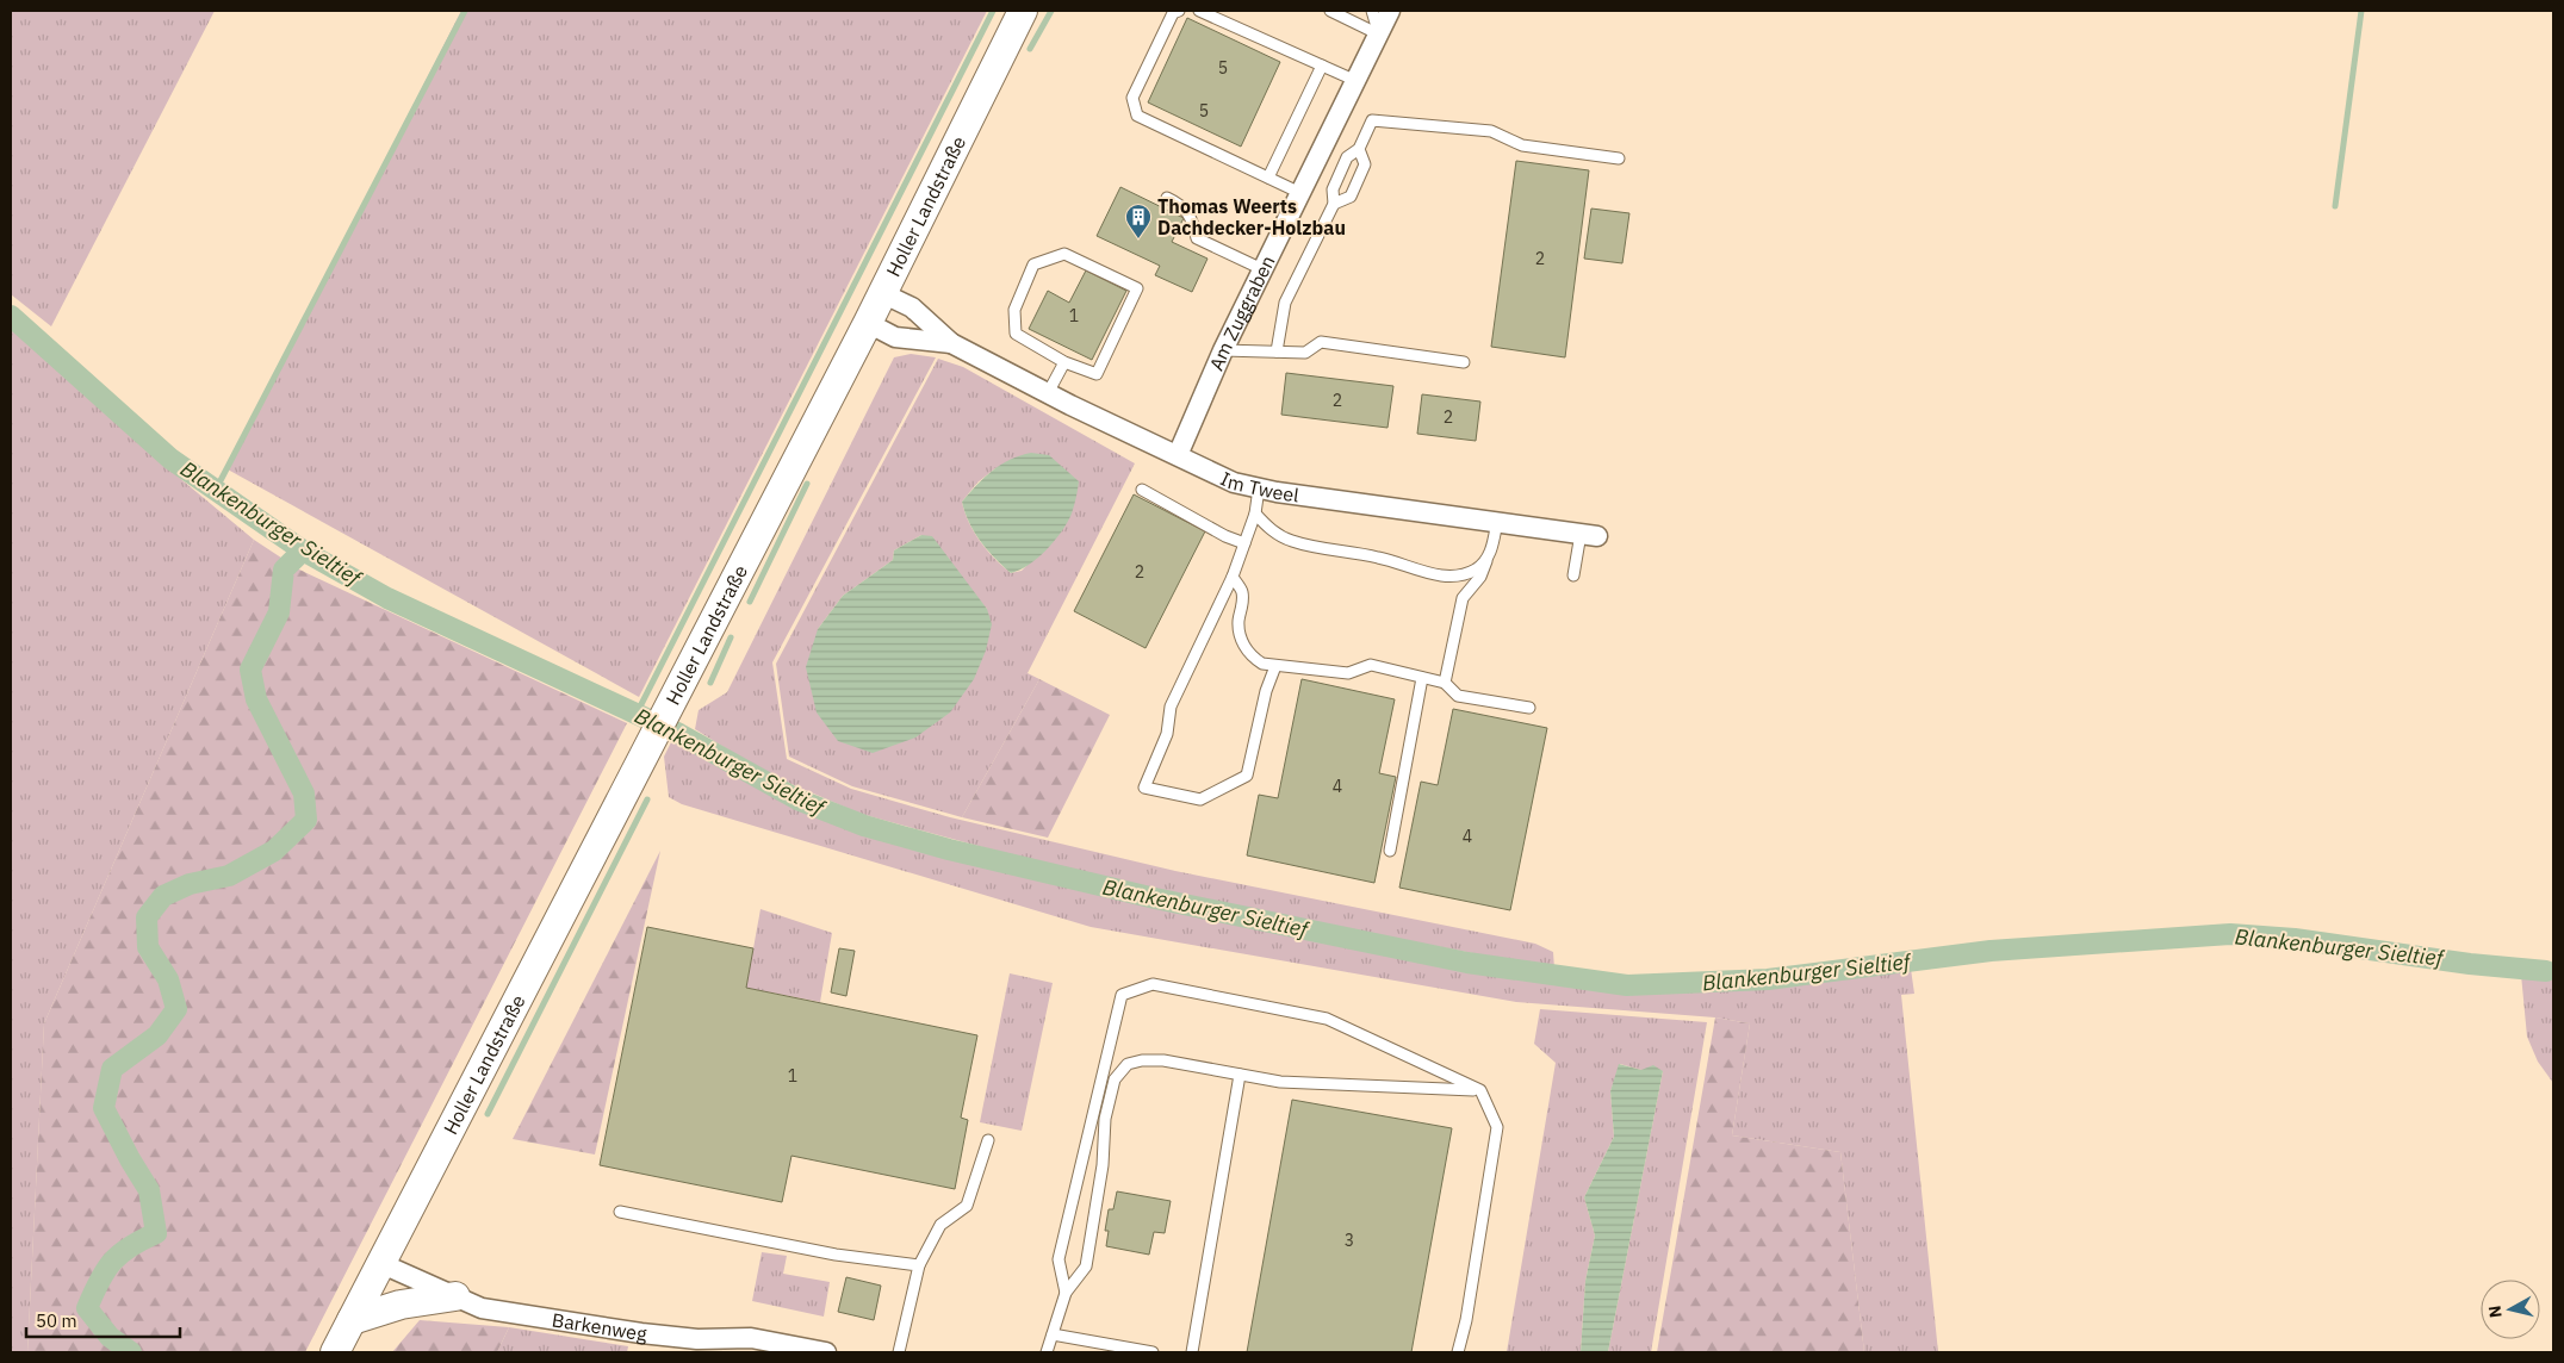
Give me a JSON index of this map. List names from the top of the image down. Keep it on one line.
{"streets":{"main road":["Holler Landstraße"],"street":["Am Zuggraben","Im Tweel","Barkenweg"]},"crossings":[["Holler Landstraße","Im Tweel"],["Holler Landstraße","Barkenweg"],["Am Zuggraben","Im Tweel"]],"water":["Blankenburger Sieltief"],"places":{"building":["Thomas Weerts Dachdecker-Holzbau"]},"house_numbers":["5","5","2","1","2","2","2","4","4","1","3"],"scale_bar":"50 m","north":"left"}
